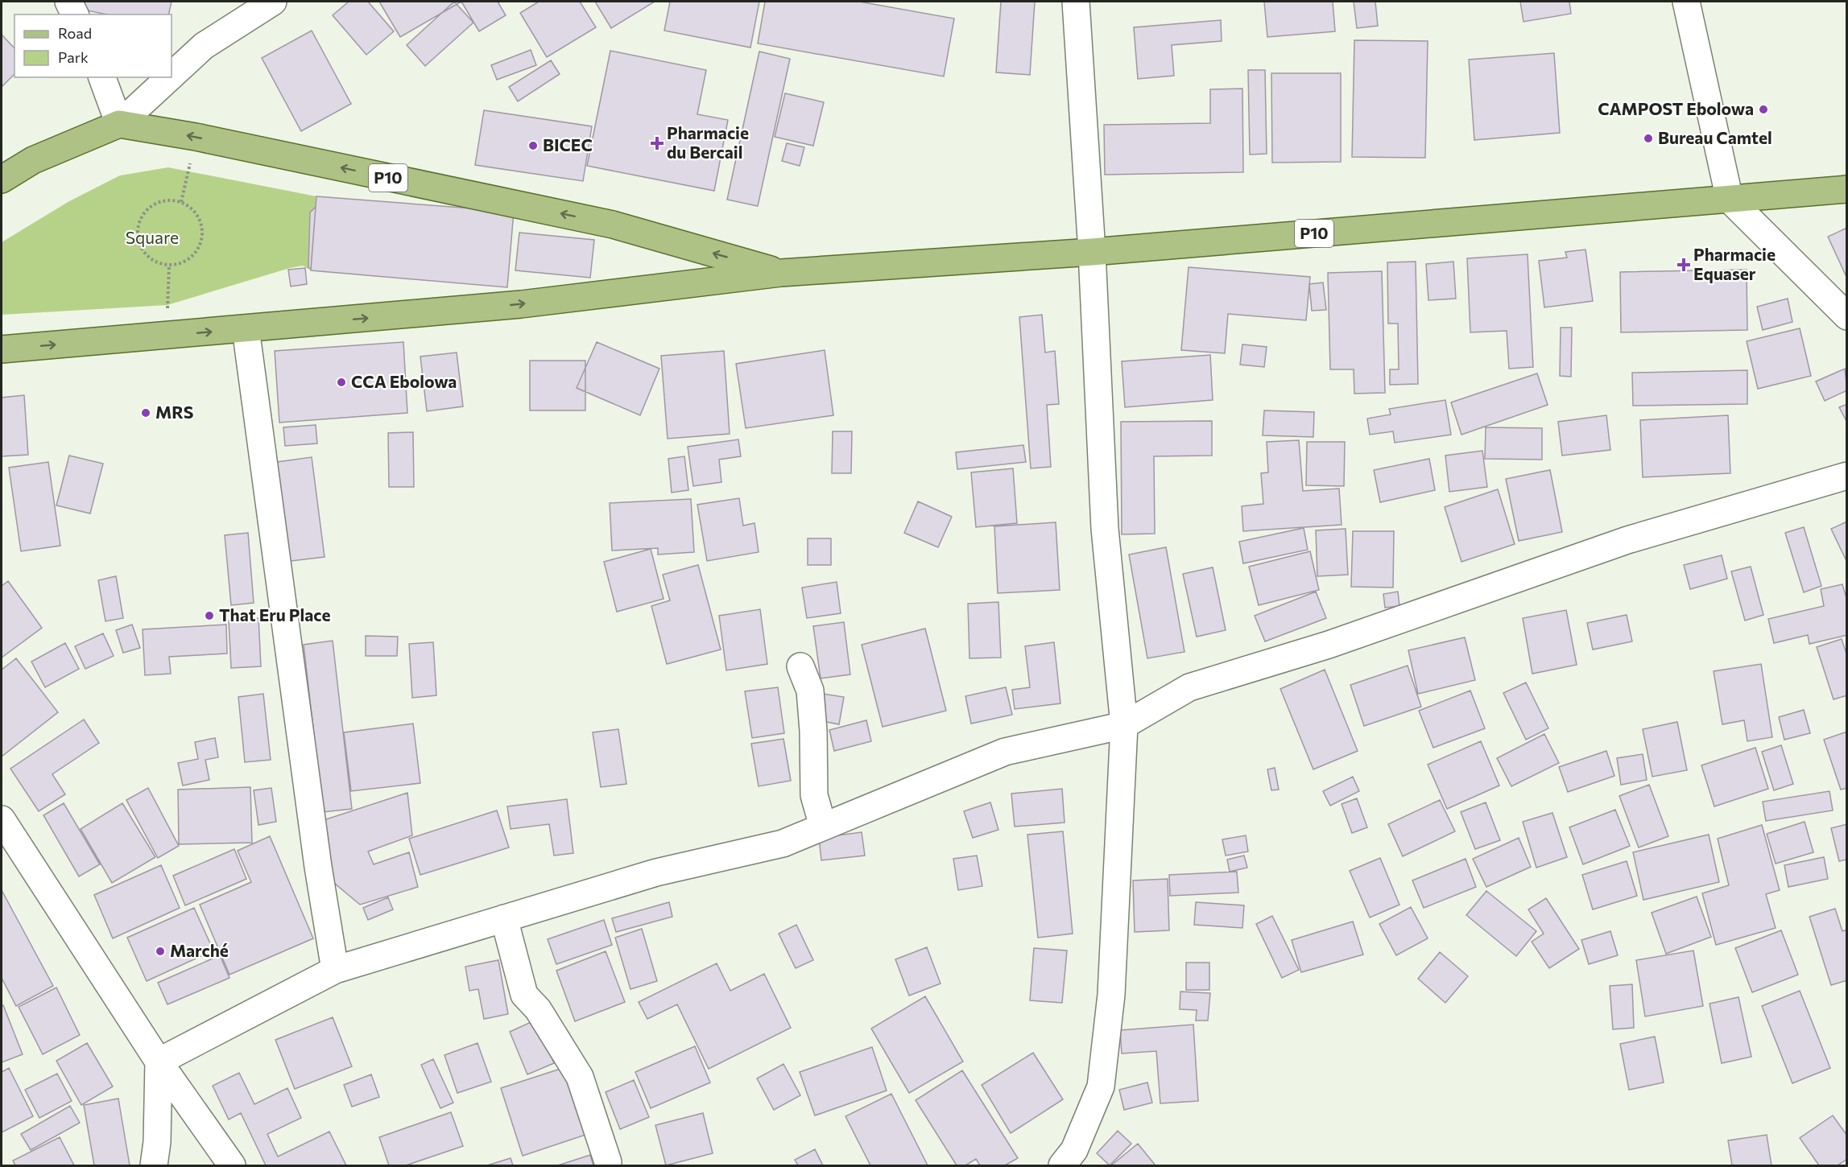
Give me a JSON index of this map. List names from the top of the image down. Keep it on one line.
{"streets":{"main road":["P10"]},"parks":["Square"],"places":{"other":["CAMPOST Ebolowa","Bureau Camtel","BICEC","CCA Ebolowa","MRS","That Eru Place","Marché"],"health":["Pharmacie du Bercail","Pharmacie Equaser"]},"legend":["Road","Park"]}
